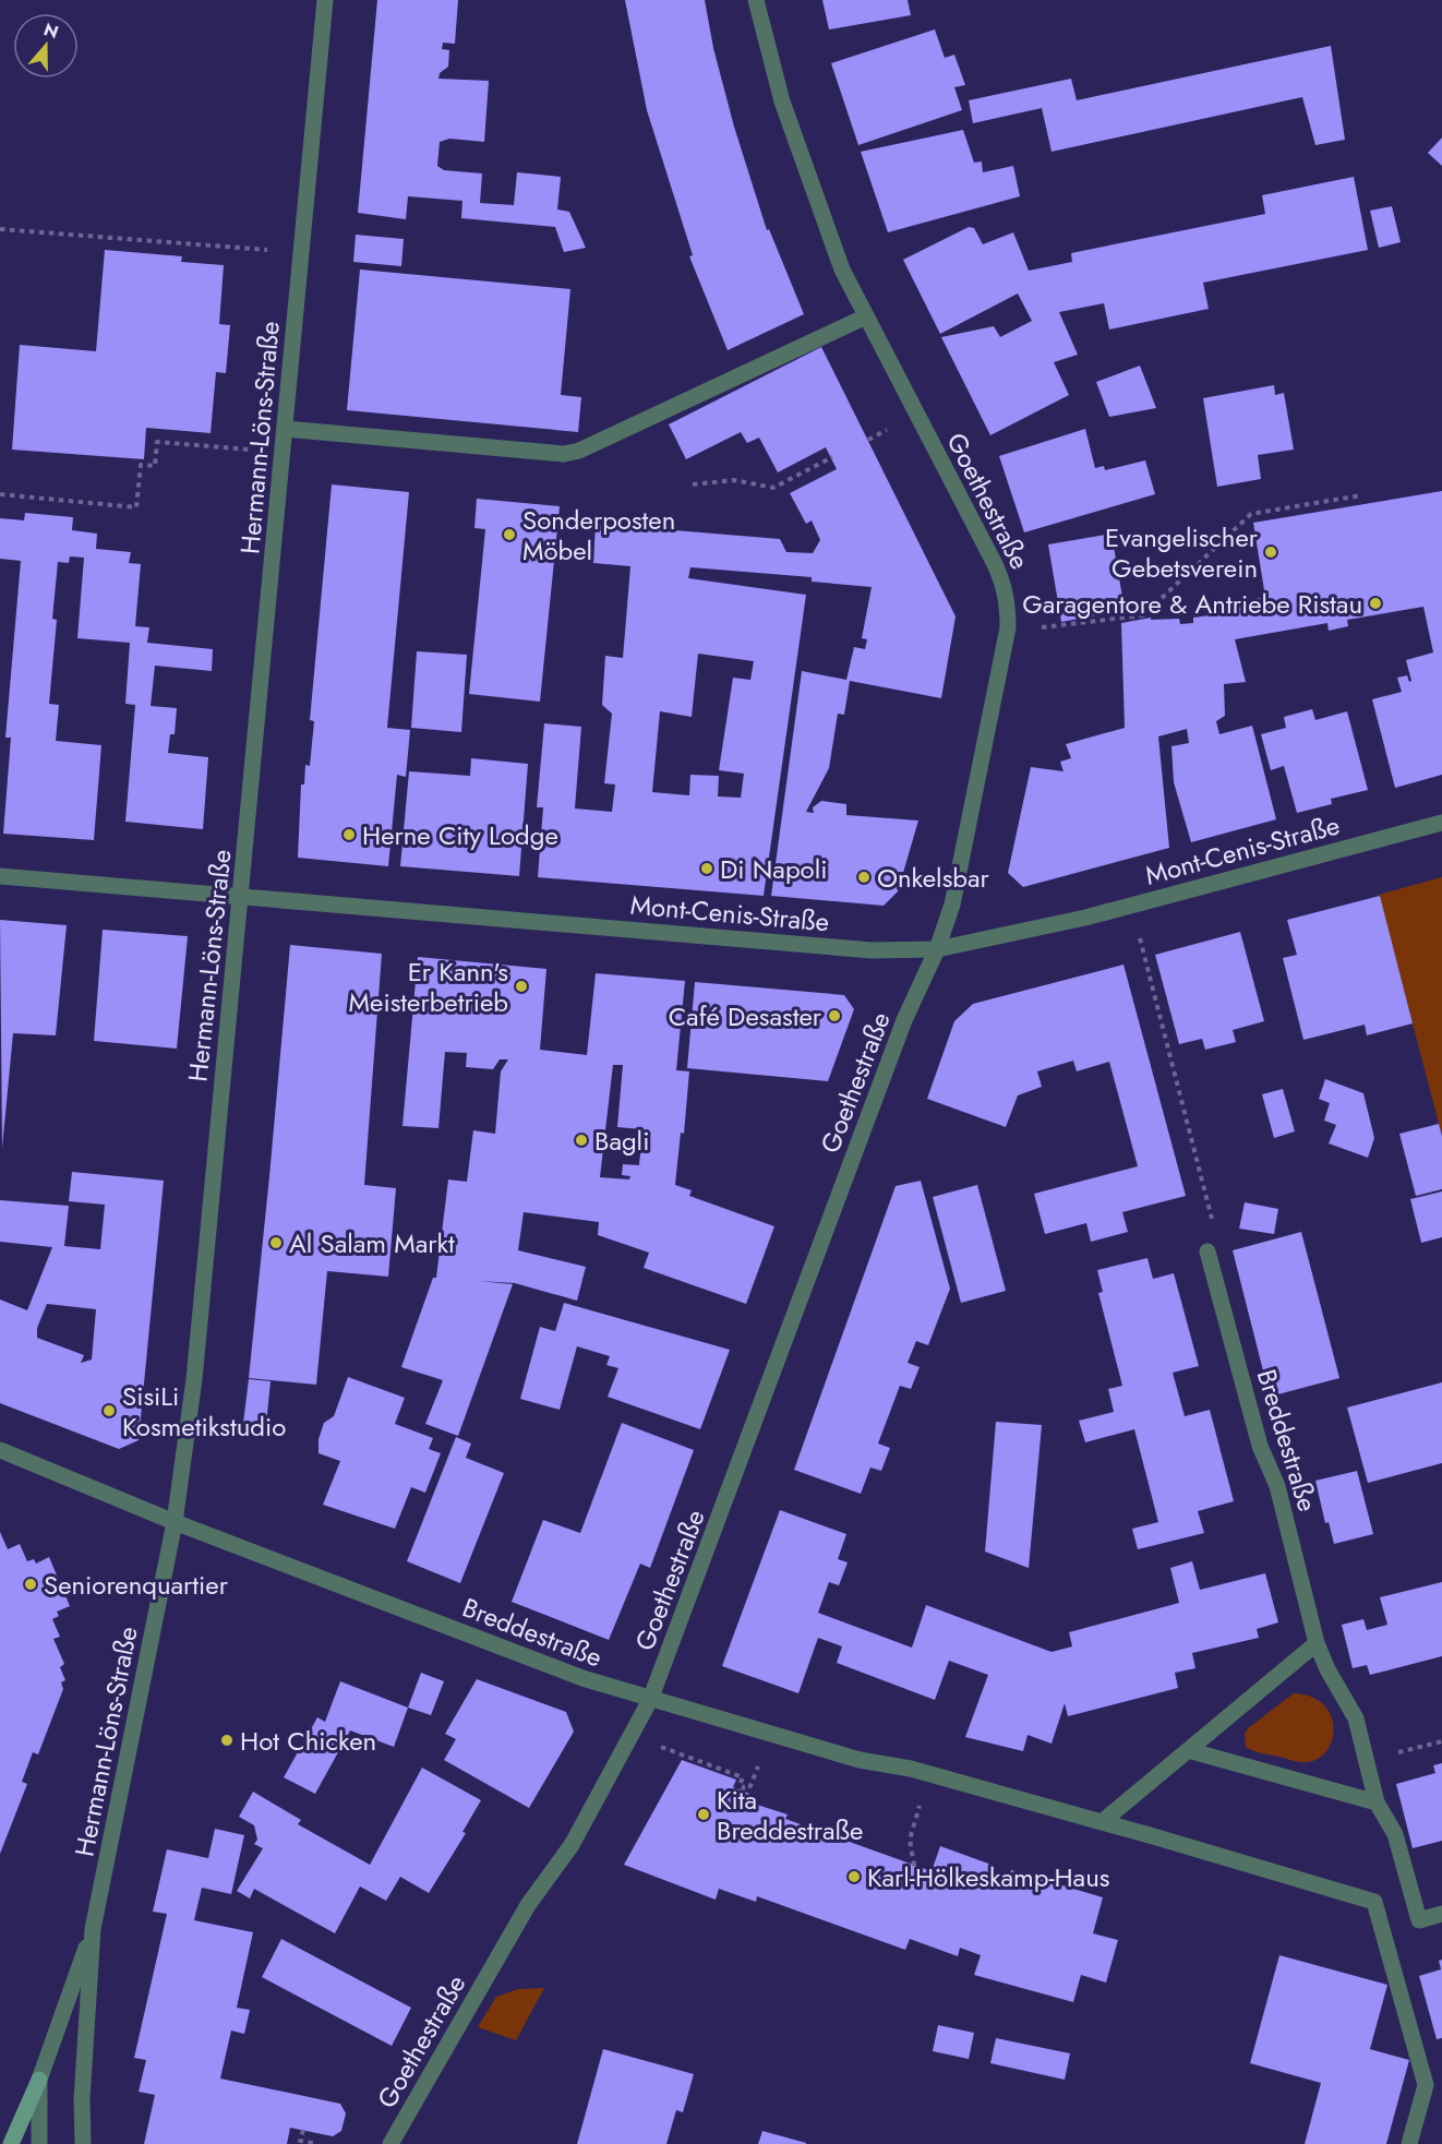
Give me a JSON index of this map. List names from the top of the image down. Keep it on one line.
{"streets":{"street":["Hermann-Löns-Straße","Goethestraße","Mont-Cenis-Straße","Breddestraße"]},"crossings":[["Hermann-Löns-Straße","Mont-Cenis-Straße"],["Hermann-Löns-Straße","Breddestraße"],["Goethestraße","Mont-Cenis-Straße"],["Goethestraße","Breddestraße"]],"places":["Sonderposten Möbel","Evangelischer Gebetsverein","Garagentore & Antriebe Ristau","Herne City Lodge","Di Napoli","Onkelsbar","Er Kann's Meisterbetrieb","Café Desaster","Bagli","Al Salam Markt","SisiLi Kosmetikstudio","Seniorenquartier","Hot Chicken","Kita Breddestraße","Karl-Hölkeskamp-Haus"],"north":"top"}
